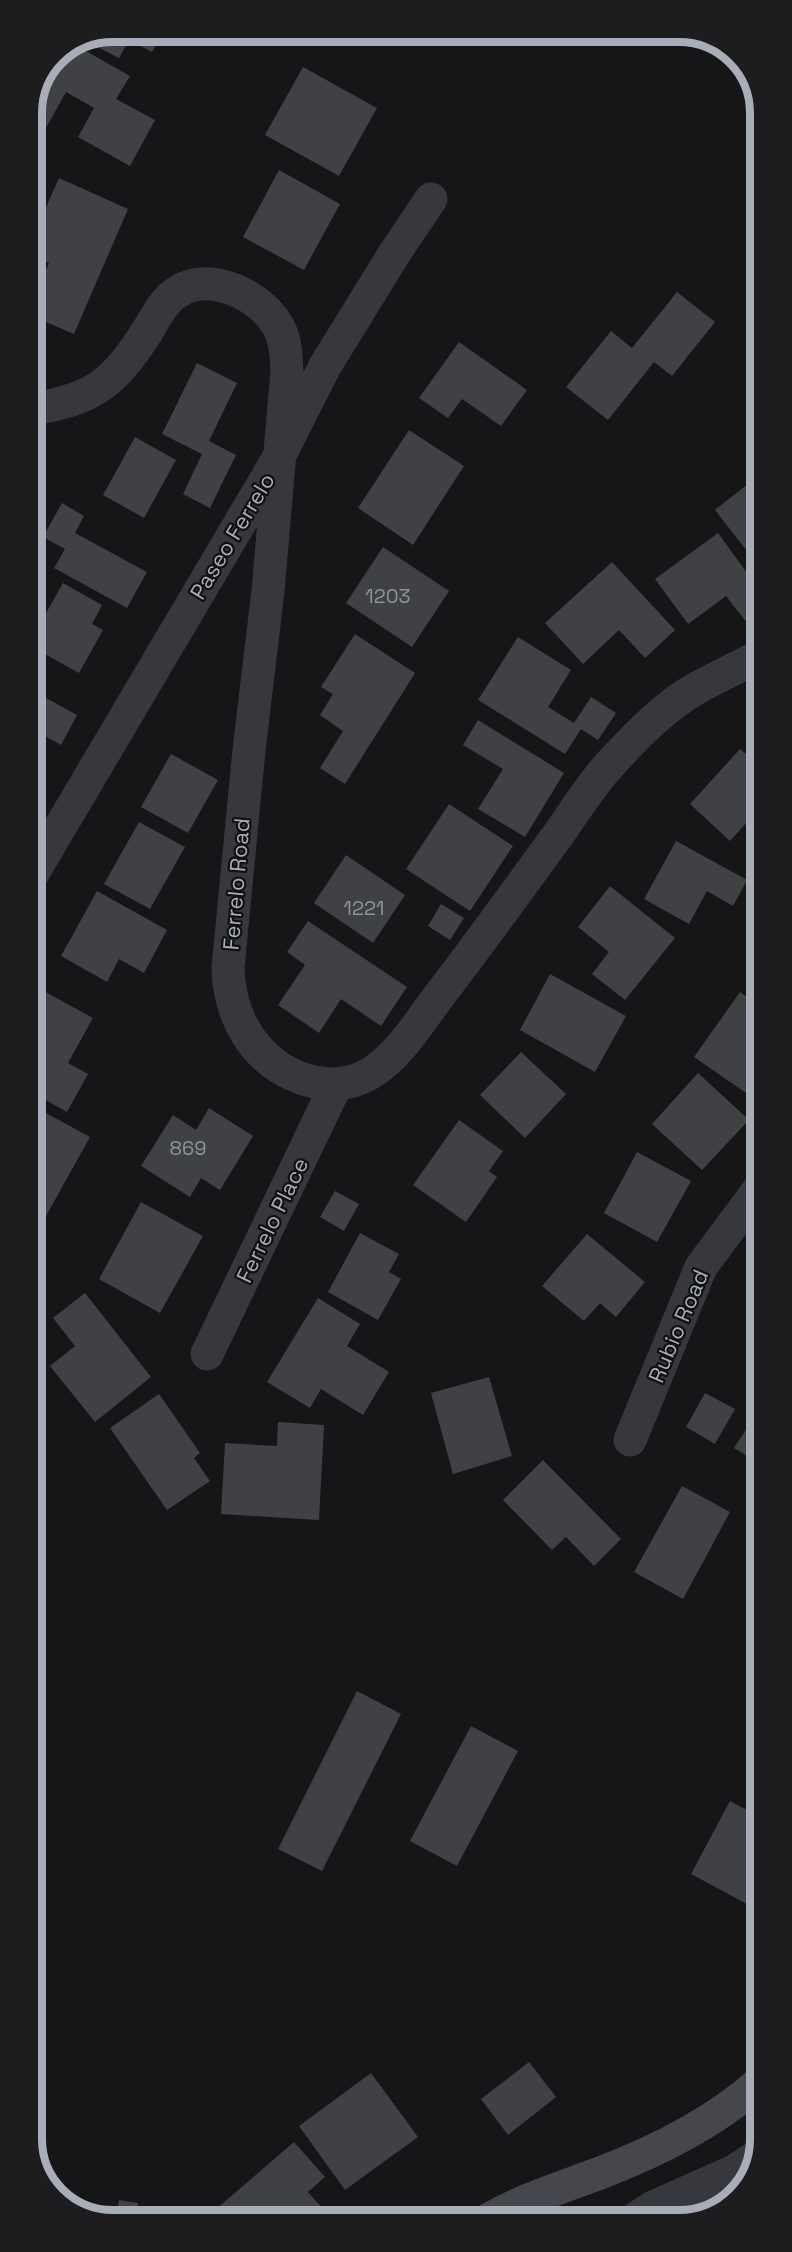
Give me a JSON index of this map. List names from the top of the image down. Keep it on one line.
{"streets":{"street":["Paseo Ferrelo","Ferrelo Road","Ferrelo Place","Rubio Road"]},"crossings":[["Paseo Ferrelo","Ferrelo Road"],["Ferrelo Road","Ferrelo Place"]],"house_numbers":["1203","1221","869"]}
